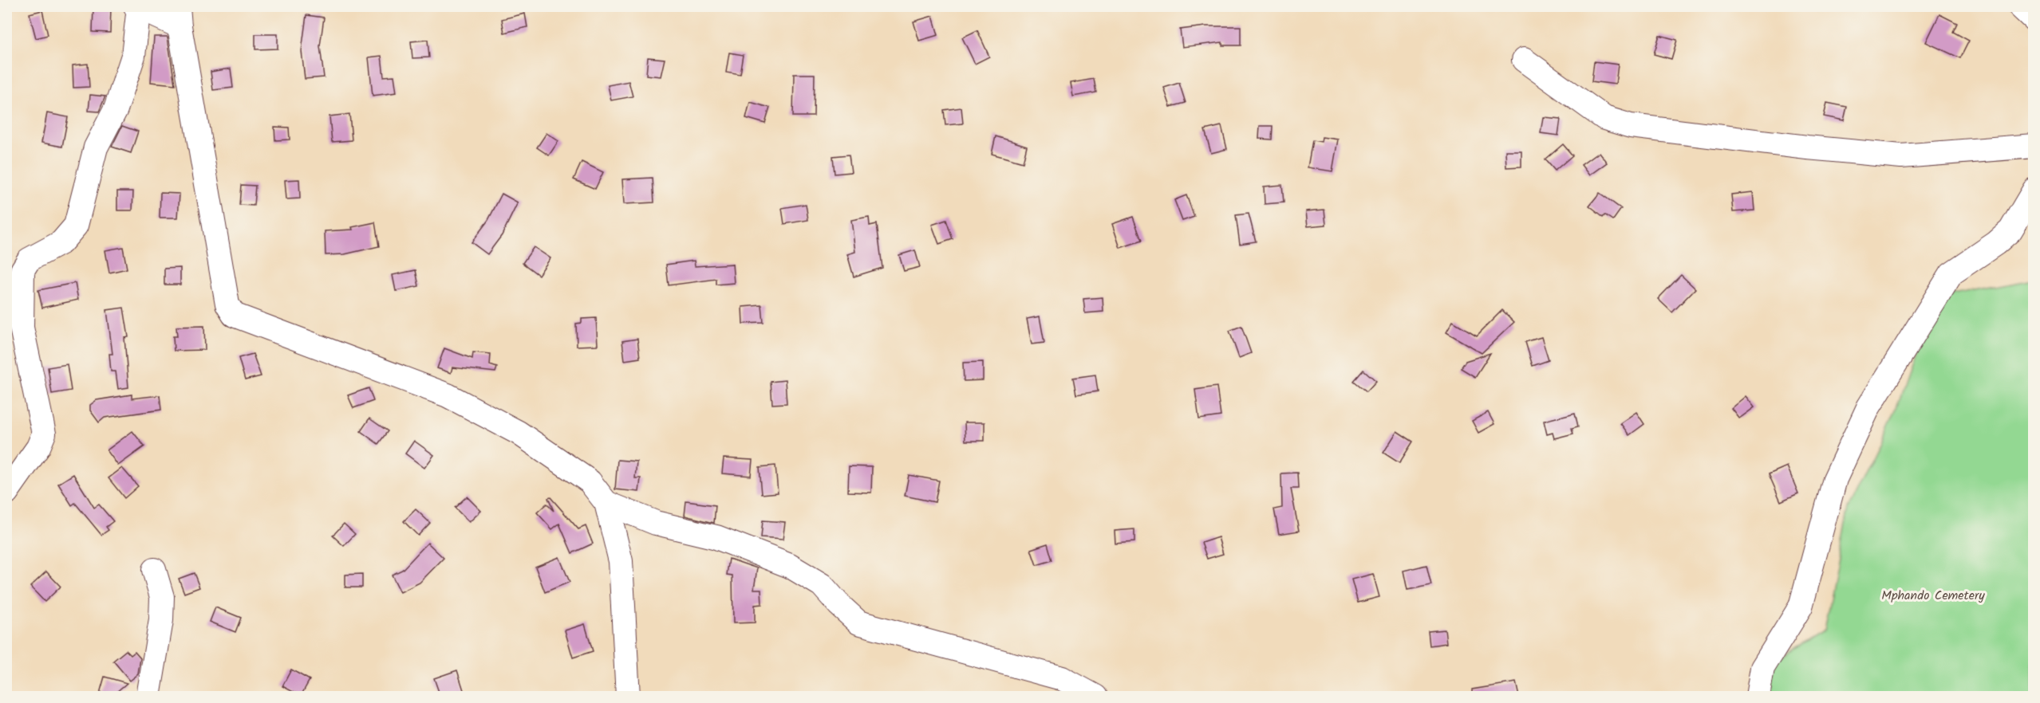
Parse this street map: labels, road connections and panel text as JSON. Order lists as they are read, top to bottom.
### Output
{
  "parks": ["Mphando Cemetery"]
}
